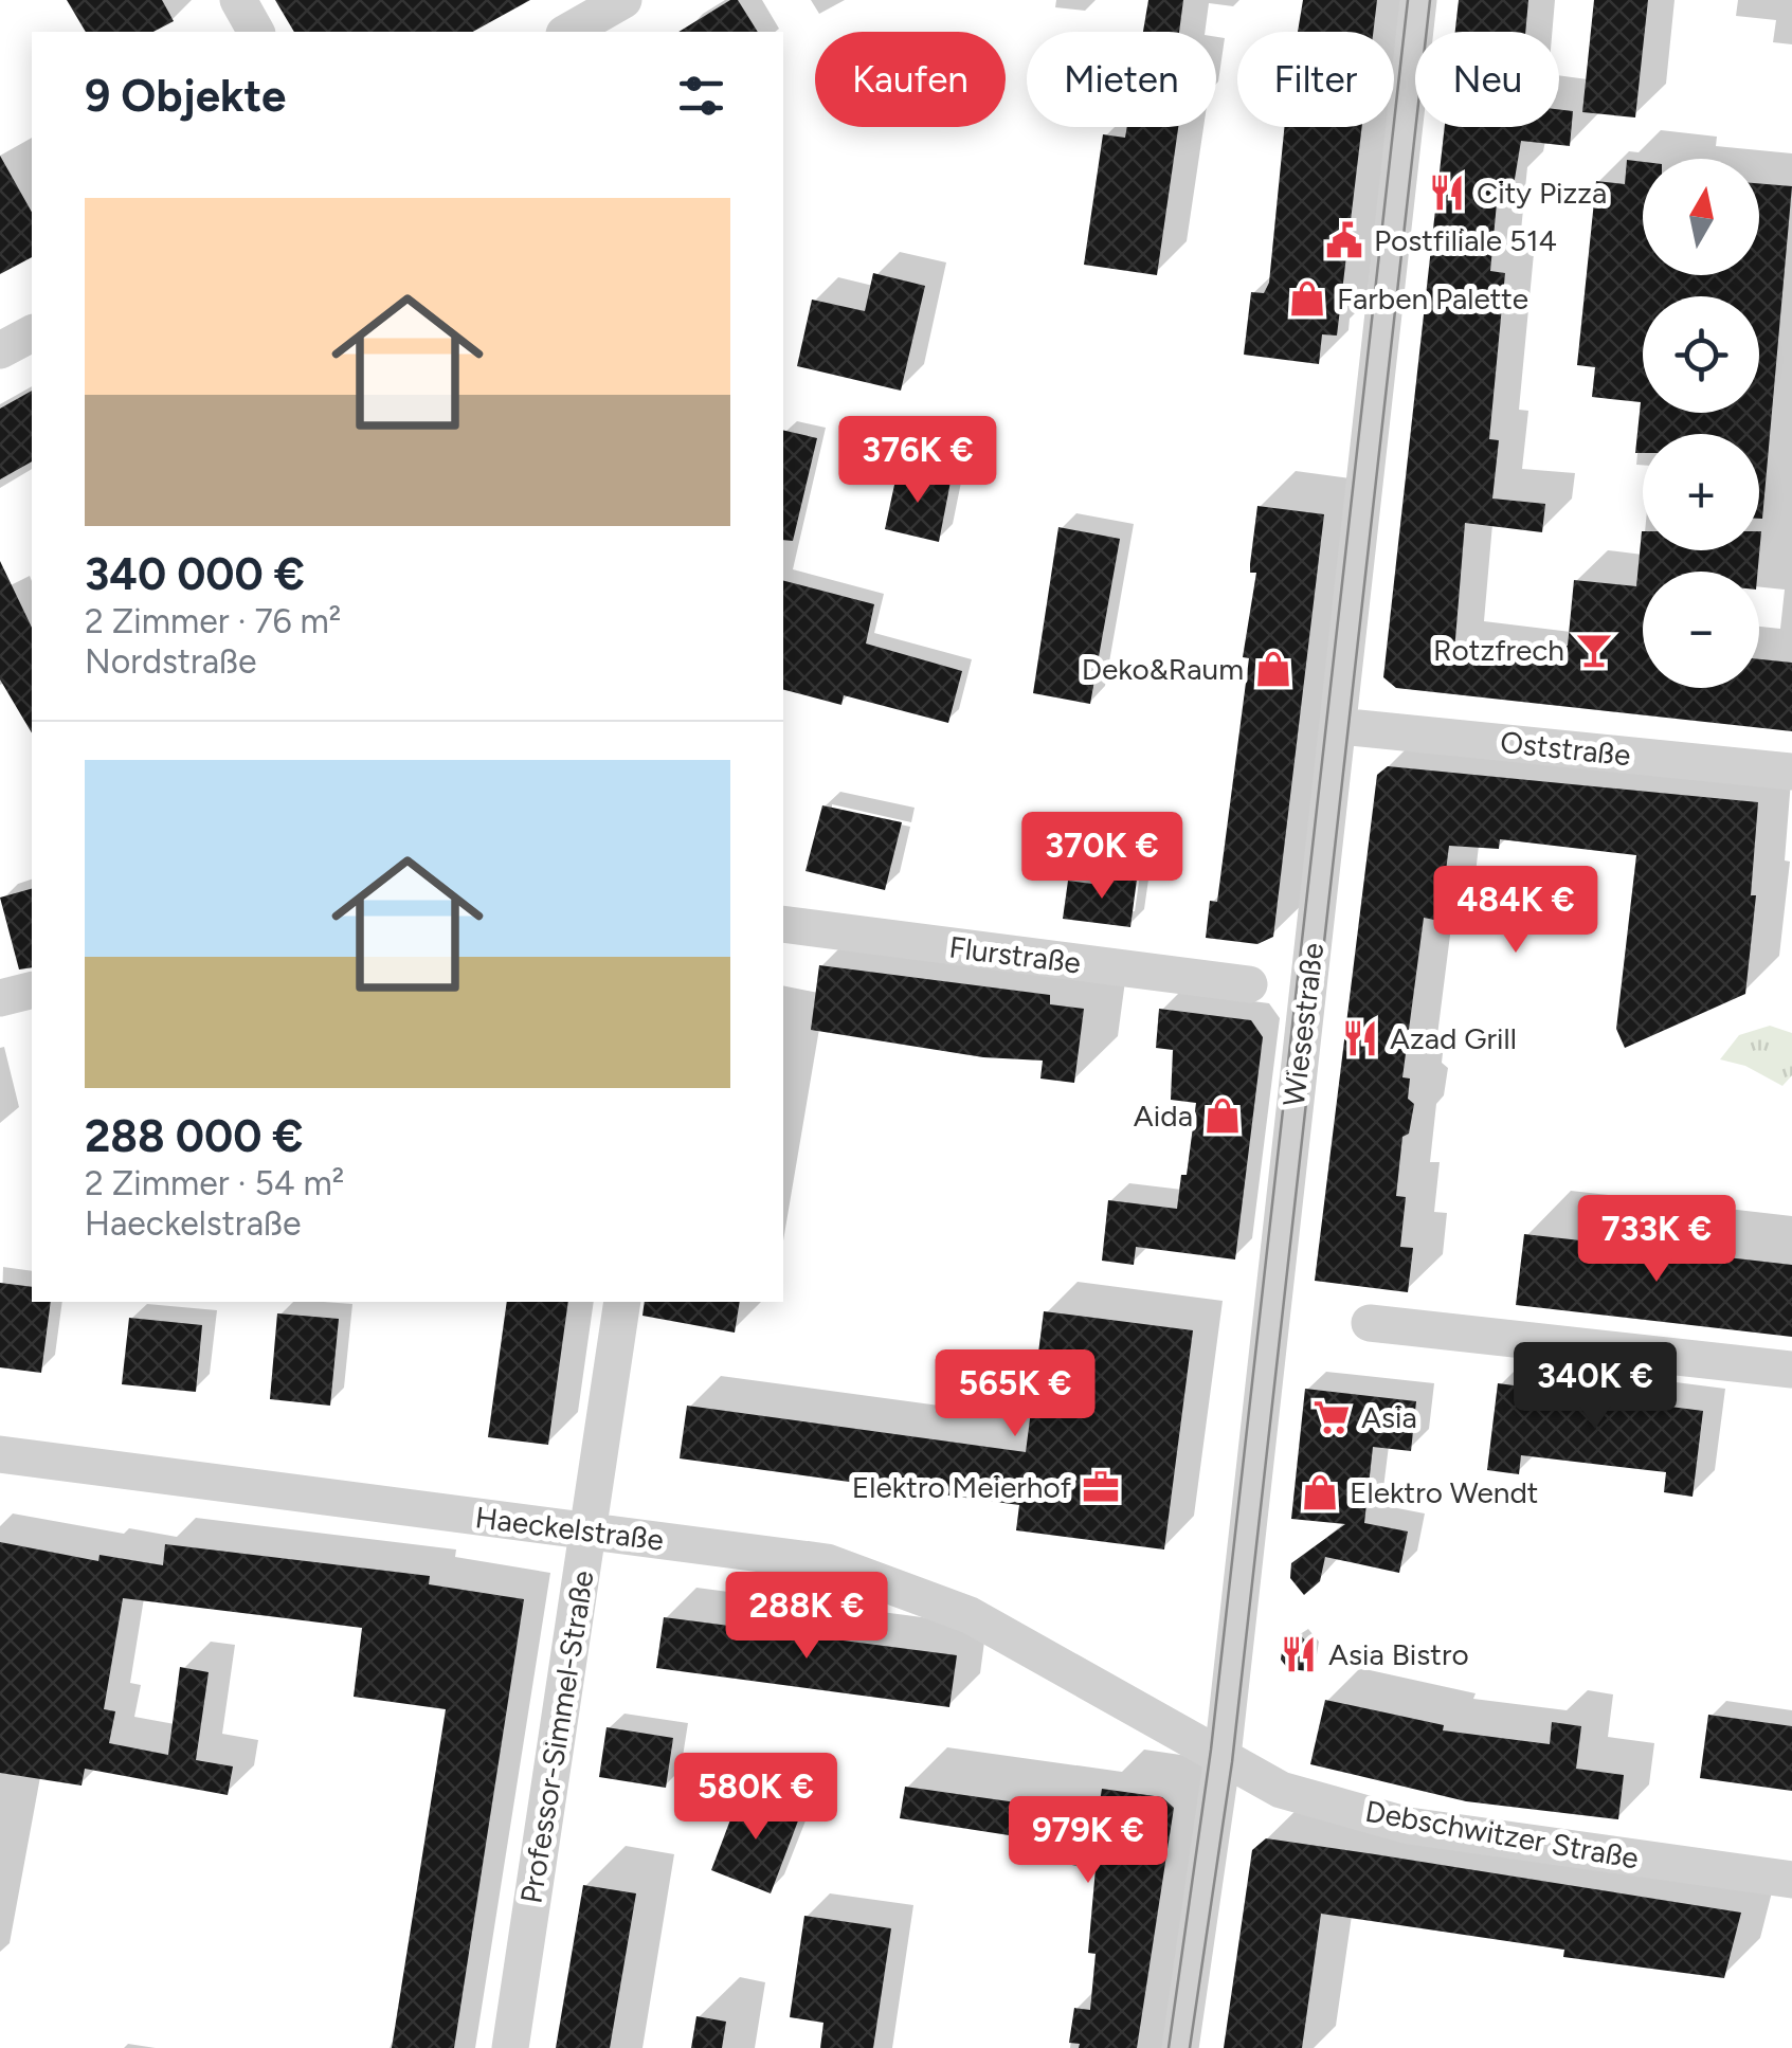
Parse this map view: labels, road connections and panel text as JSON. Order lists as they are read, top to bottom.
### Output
{
  "streets": {
    "street": [
      "Oststraße",
      "Flurstraße",
      "Wiesestraße",
      "Haeckelstraße",
      "Professor-Simmel-Straße",
      "Debschwitzer Straße"
    ]
  },
  "crossings": [
    ["Oststraße", "Wiesestraße"],
    ["Wiesestraße", "Haeckelstraße"],
    ["Wiesestraße", "Debschwitzer Straße"],
    ["Haeckelstraße", "Professor-Simmel-Straße"],
    ["Haeckelstraße", "Debschwitzer Straße"]
  ],
  "places": {
    "restaurant": ["City Pizza", "Azad Grill", "Asia Bistro"],
    "public building": ["Postfiliale 514"],
    "shop": [
      "Farben Palette",
      "Deko&Raum",
      "Aida",
      "Elektro Wendt"
    ],
    "bar": ["Rotzfrech"],
    "supermarket": ["Asia"],
    "office": ["Elektro Meierhof"]
  },
  "north": "top",
  "page": {
    "chip": [
      "Kaufen",
      "Mieten",
      "Filter",
      "Neu"
    ],
    "heading": "9 Objekte",
    "map_buttons": ["+", "−"],
    "list": [
      {
        "name": "340 000 €",
        "note": "2 Zimmer · 76 m² · Nordstraße"
      },
      {
        "name": "288 000 €",
        "note": "2 Zimmer · 54 m² · Haeckelstraße"
      }
    ],
    "price": [
      "376K €",
      "370K €",
      "484K €",
      "733K €",
      "340K €",
      "565K €",
      "288K €",
      "580K €",
      "979K €"
    ]
  }
}
